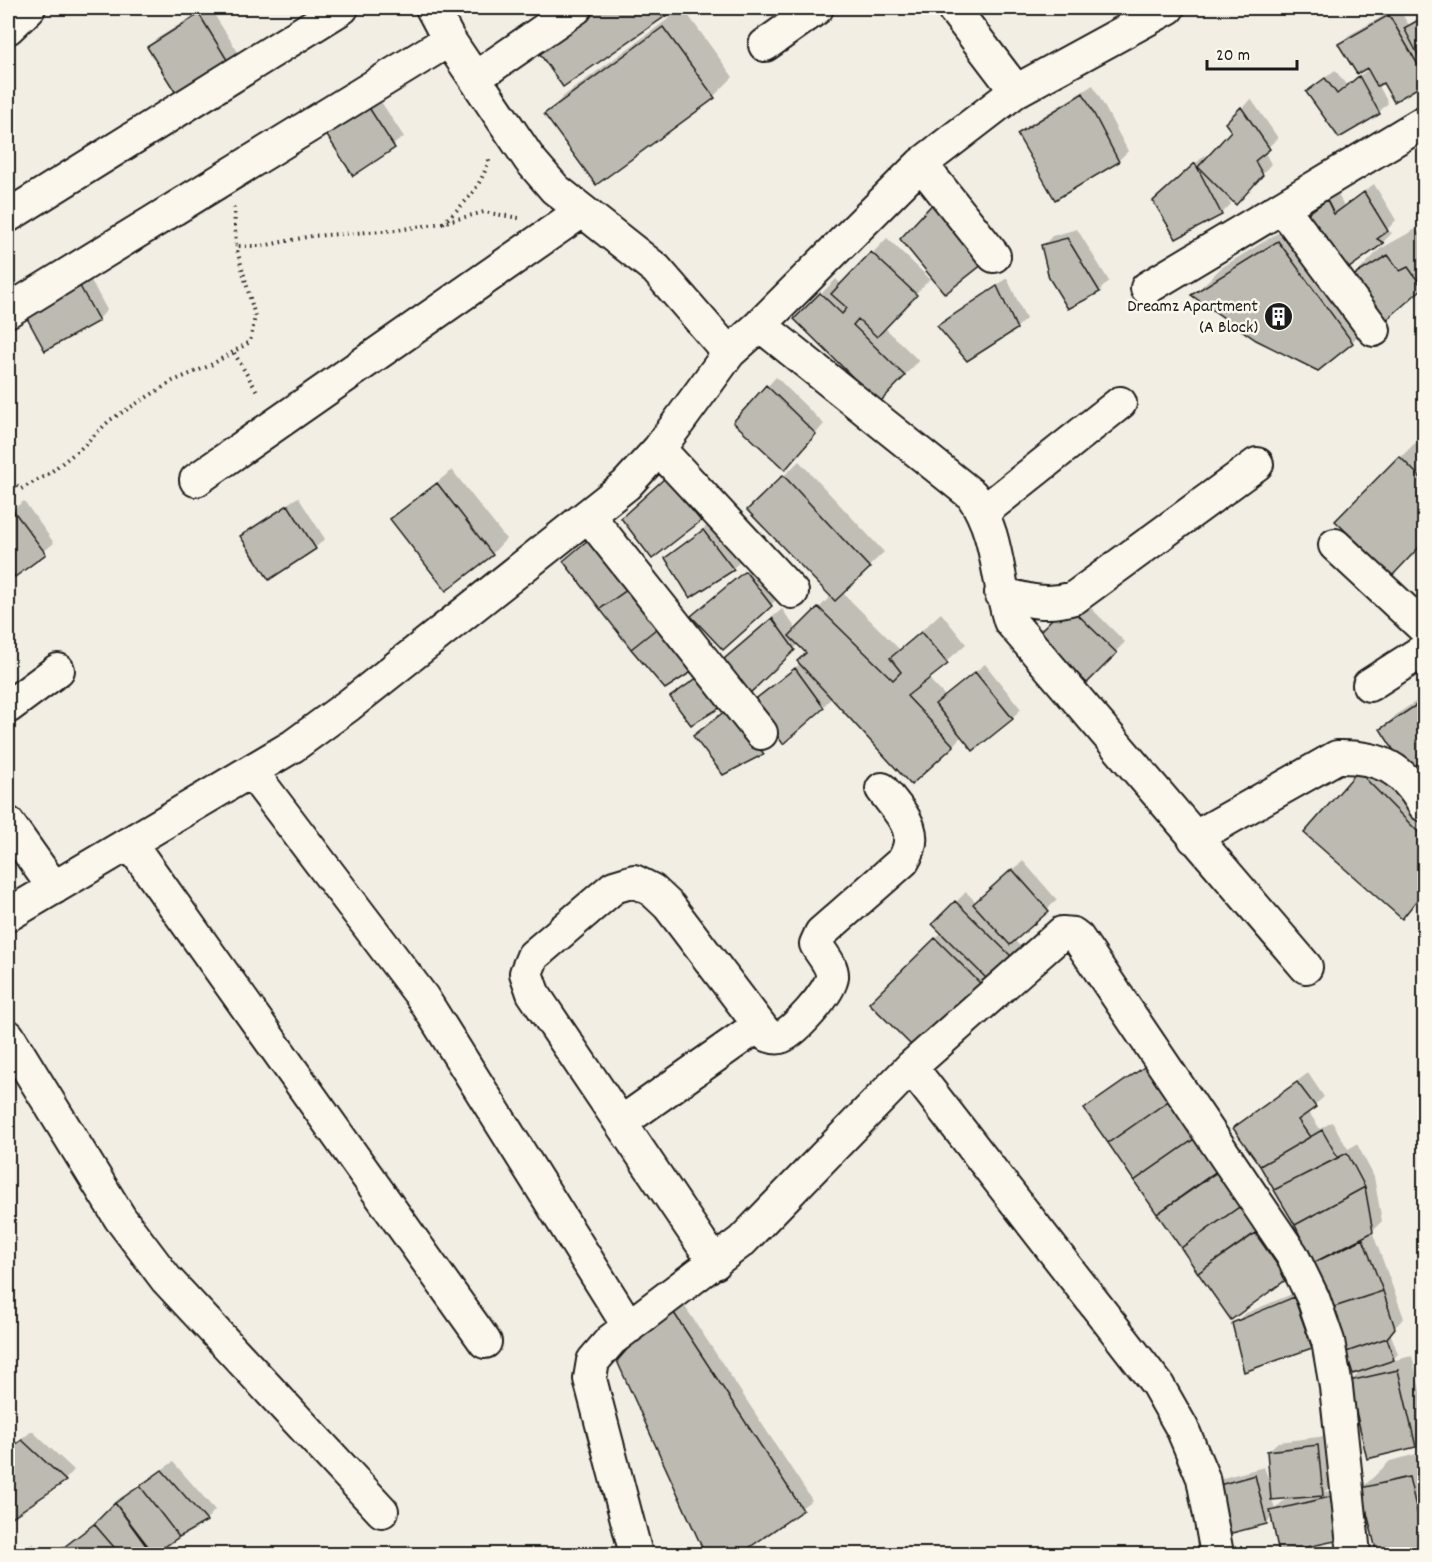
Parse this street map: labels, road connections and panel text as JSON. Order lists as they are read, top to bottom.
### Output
{
  "places": {
    "building": ["Dreamz Apartment (A Block)"]
  },
  "scale_bar": "20 m"
}
